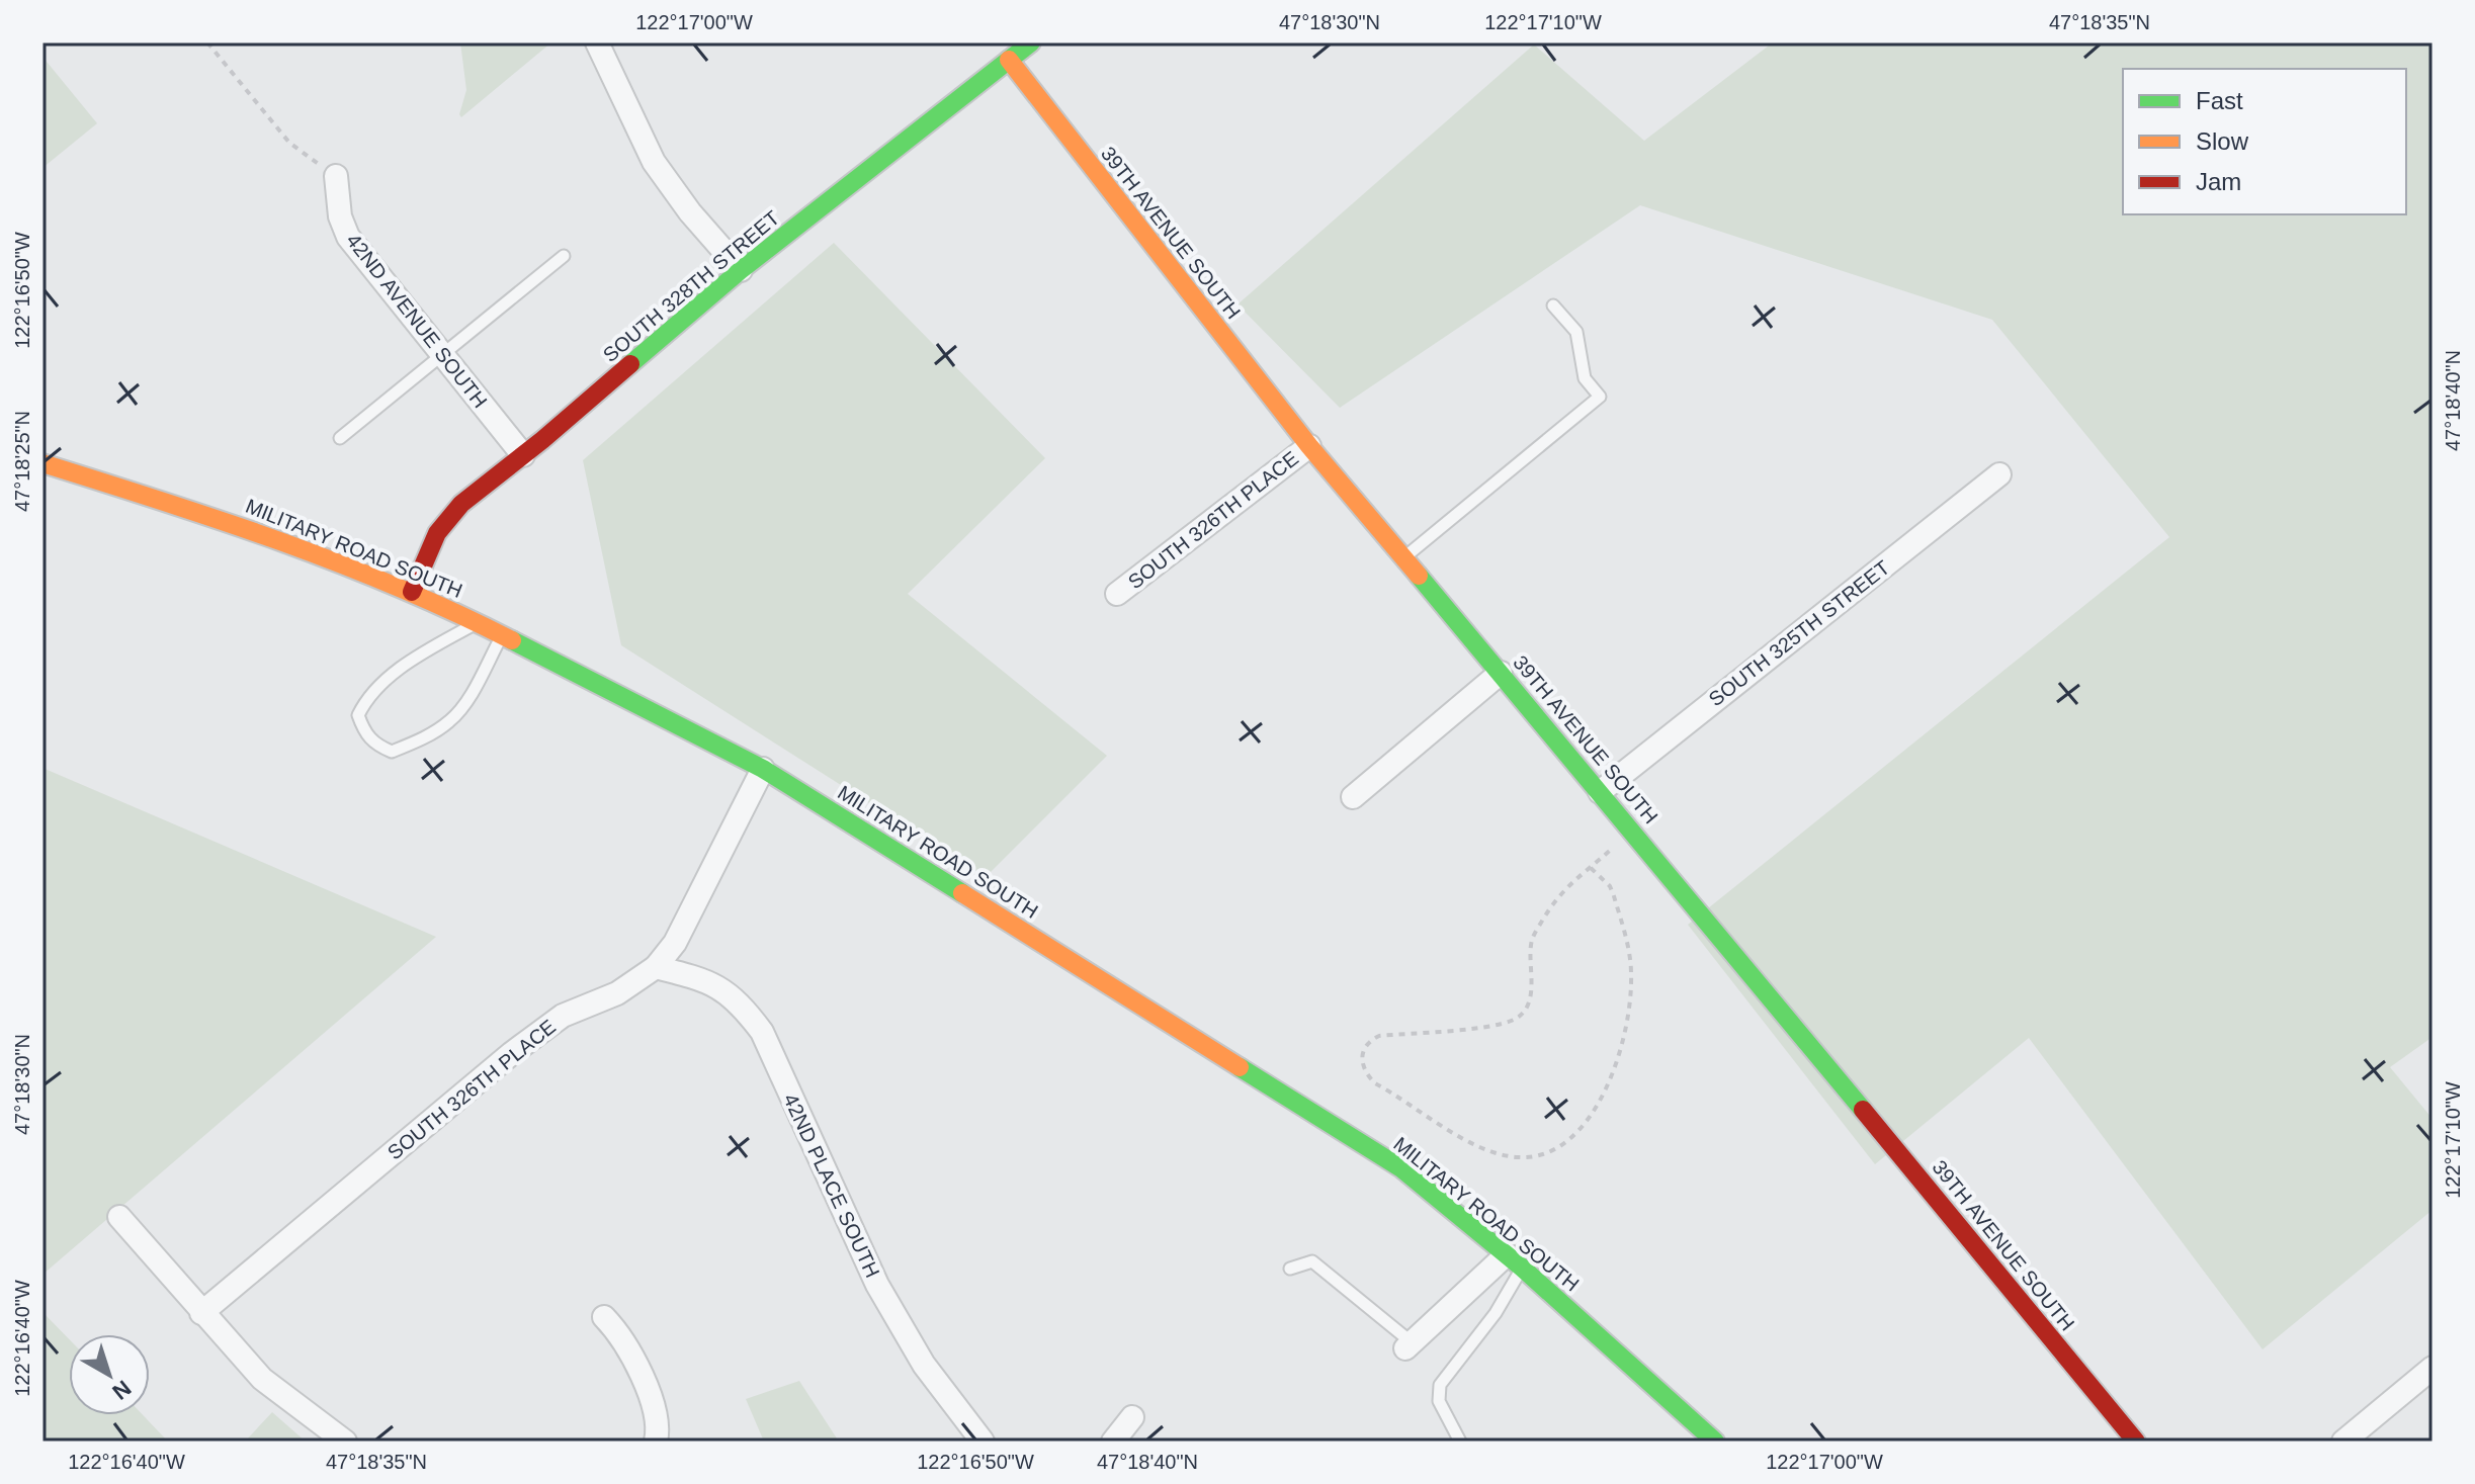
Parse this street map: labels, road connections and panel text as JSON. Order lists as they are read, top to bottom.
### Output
{
  "streets": {
    "street": [
      "39TH AVENUE SOUTH",
      "SOUTH 328TH STREET",
      "42ND AVENUE SOUTH",
      "SOUTH 326TH PLACE",
      "MILITARY ROAD SOUTH",
      "SOUTH 325TH STREET",
      "42ND PLACE SOUTH"
    ]
  },
  "crossings": [
    ["39TH AVENUE SOUTH", "SOUTH 328TH STREET"],
    ["39TH AVENUE SOUTH", "SOUTH 326TH PLACE"],
    ["39TH AVENUE SOUTH", "SOUTH 325TH STREET"],
    ["SOUTH 328TH STREET", "42ND AVENUE SOUTH"],
    ["SOUTH 328TH STREET", "MILITARY ROAD SOUTH"],
    ["SOUTH 326TH PLACE", "MILITARY ROAD SOUTH"],
    ["SOUTH 326TH PLACE", "42ND PLACE SOUTH"]
  ],
  "legend": ["Fast", "Slow", "Jam"],
  "north": "bottom right",
  "coordinates": [
    "122°17'00\"W",
    "47°18'30\"N",
    "122°17'10\"W",
    "47°18'35\"N",
    "122°16'50\"W",
    "47°18'40\"N",
    "47°18'25\"N",
    "122°16'40\"W"
  ]
}
